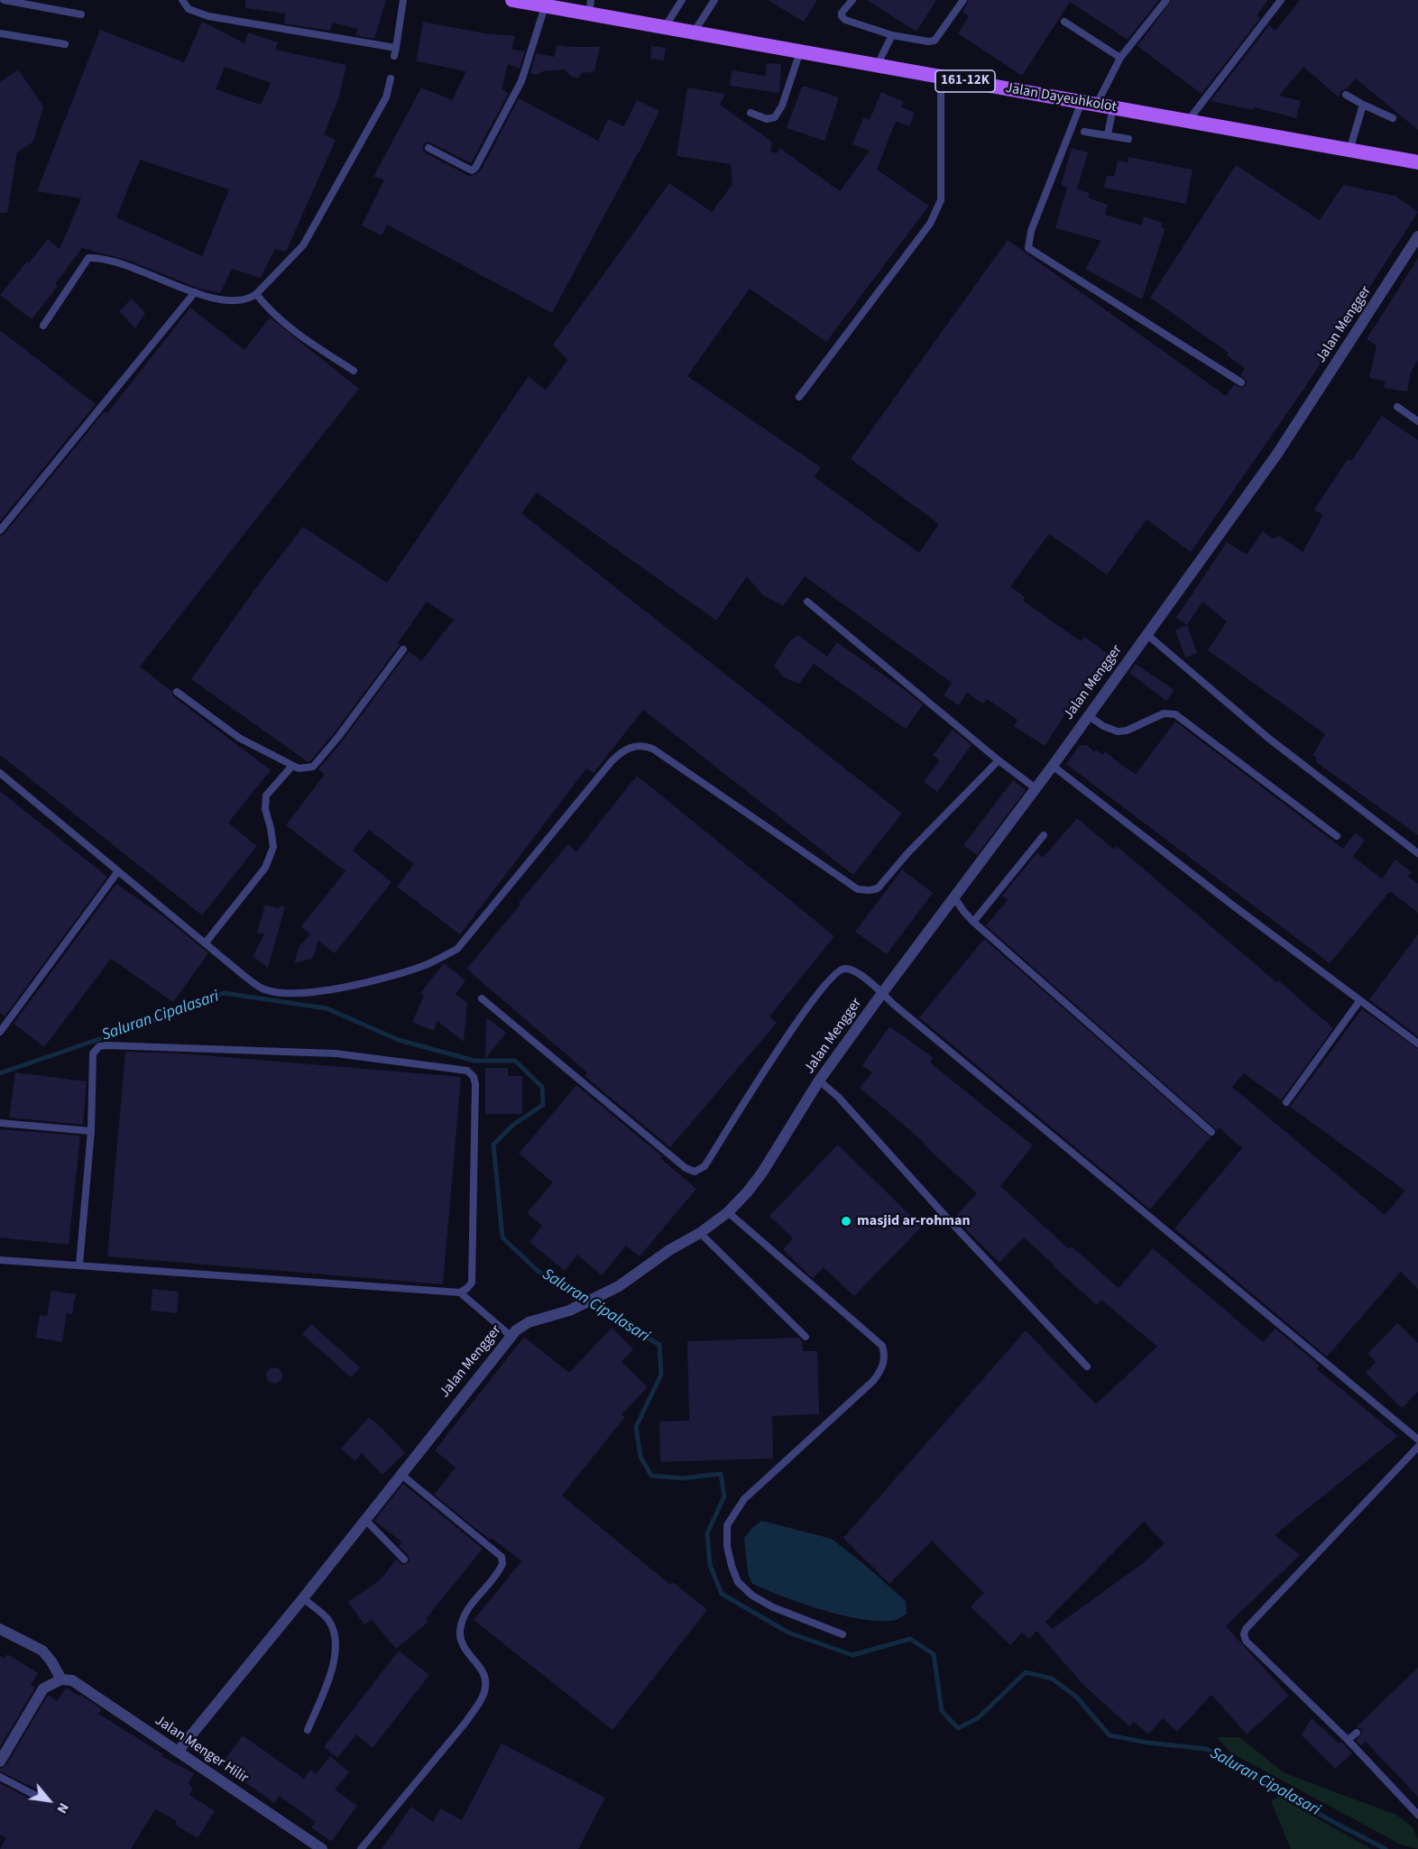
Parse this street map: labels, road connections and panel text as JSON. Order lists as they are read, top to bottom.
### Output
{
  "streets": {
    "main road": ["161-12K", "Jalan Dayeuhkolot"],
    "street": ["Jalan Mengger", "Jalan Menger Hilir"]
  },
  "crossings": [
    ["Jalan Mengger", "Jalan Menger Hilir"]
  ],
  "water": ["Saluran Cipalasari"],
  "places": ["masjid ar-rohman"],
  "north": "bottom right"
}
